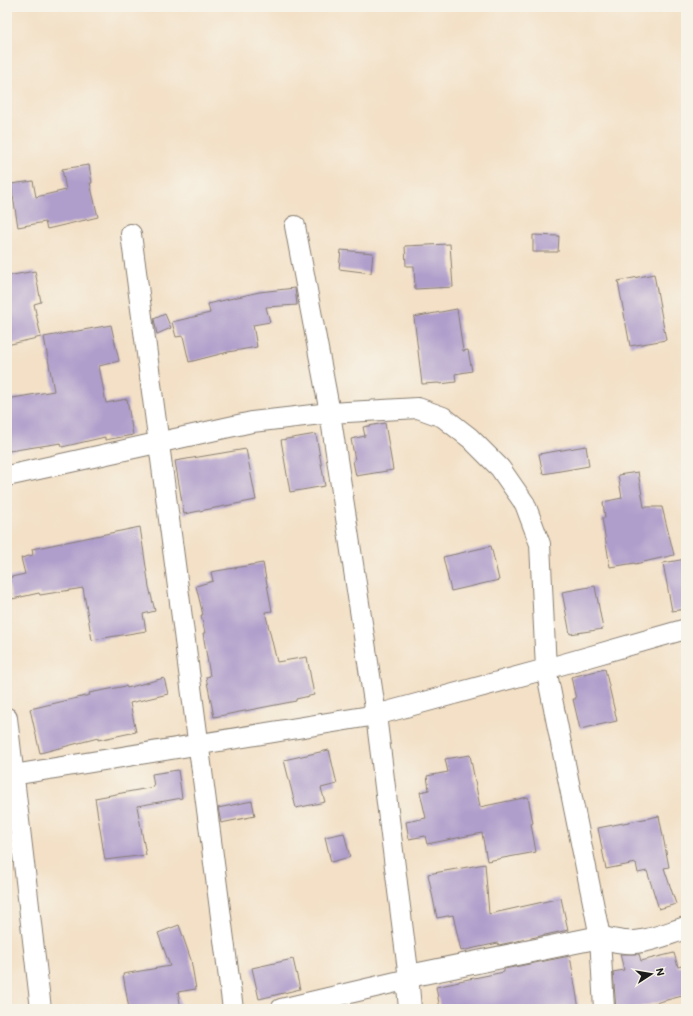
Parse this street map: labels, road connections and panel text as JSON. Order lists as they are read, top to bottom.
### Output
{
  "north": "right"
}
